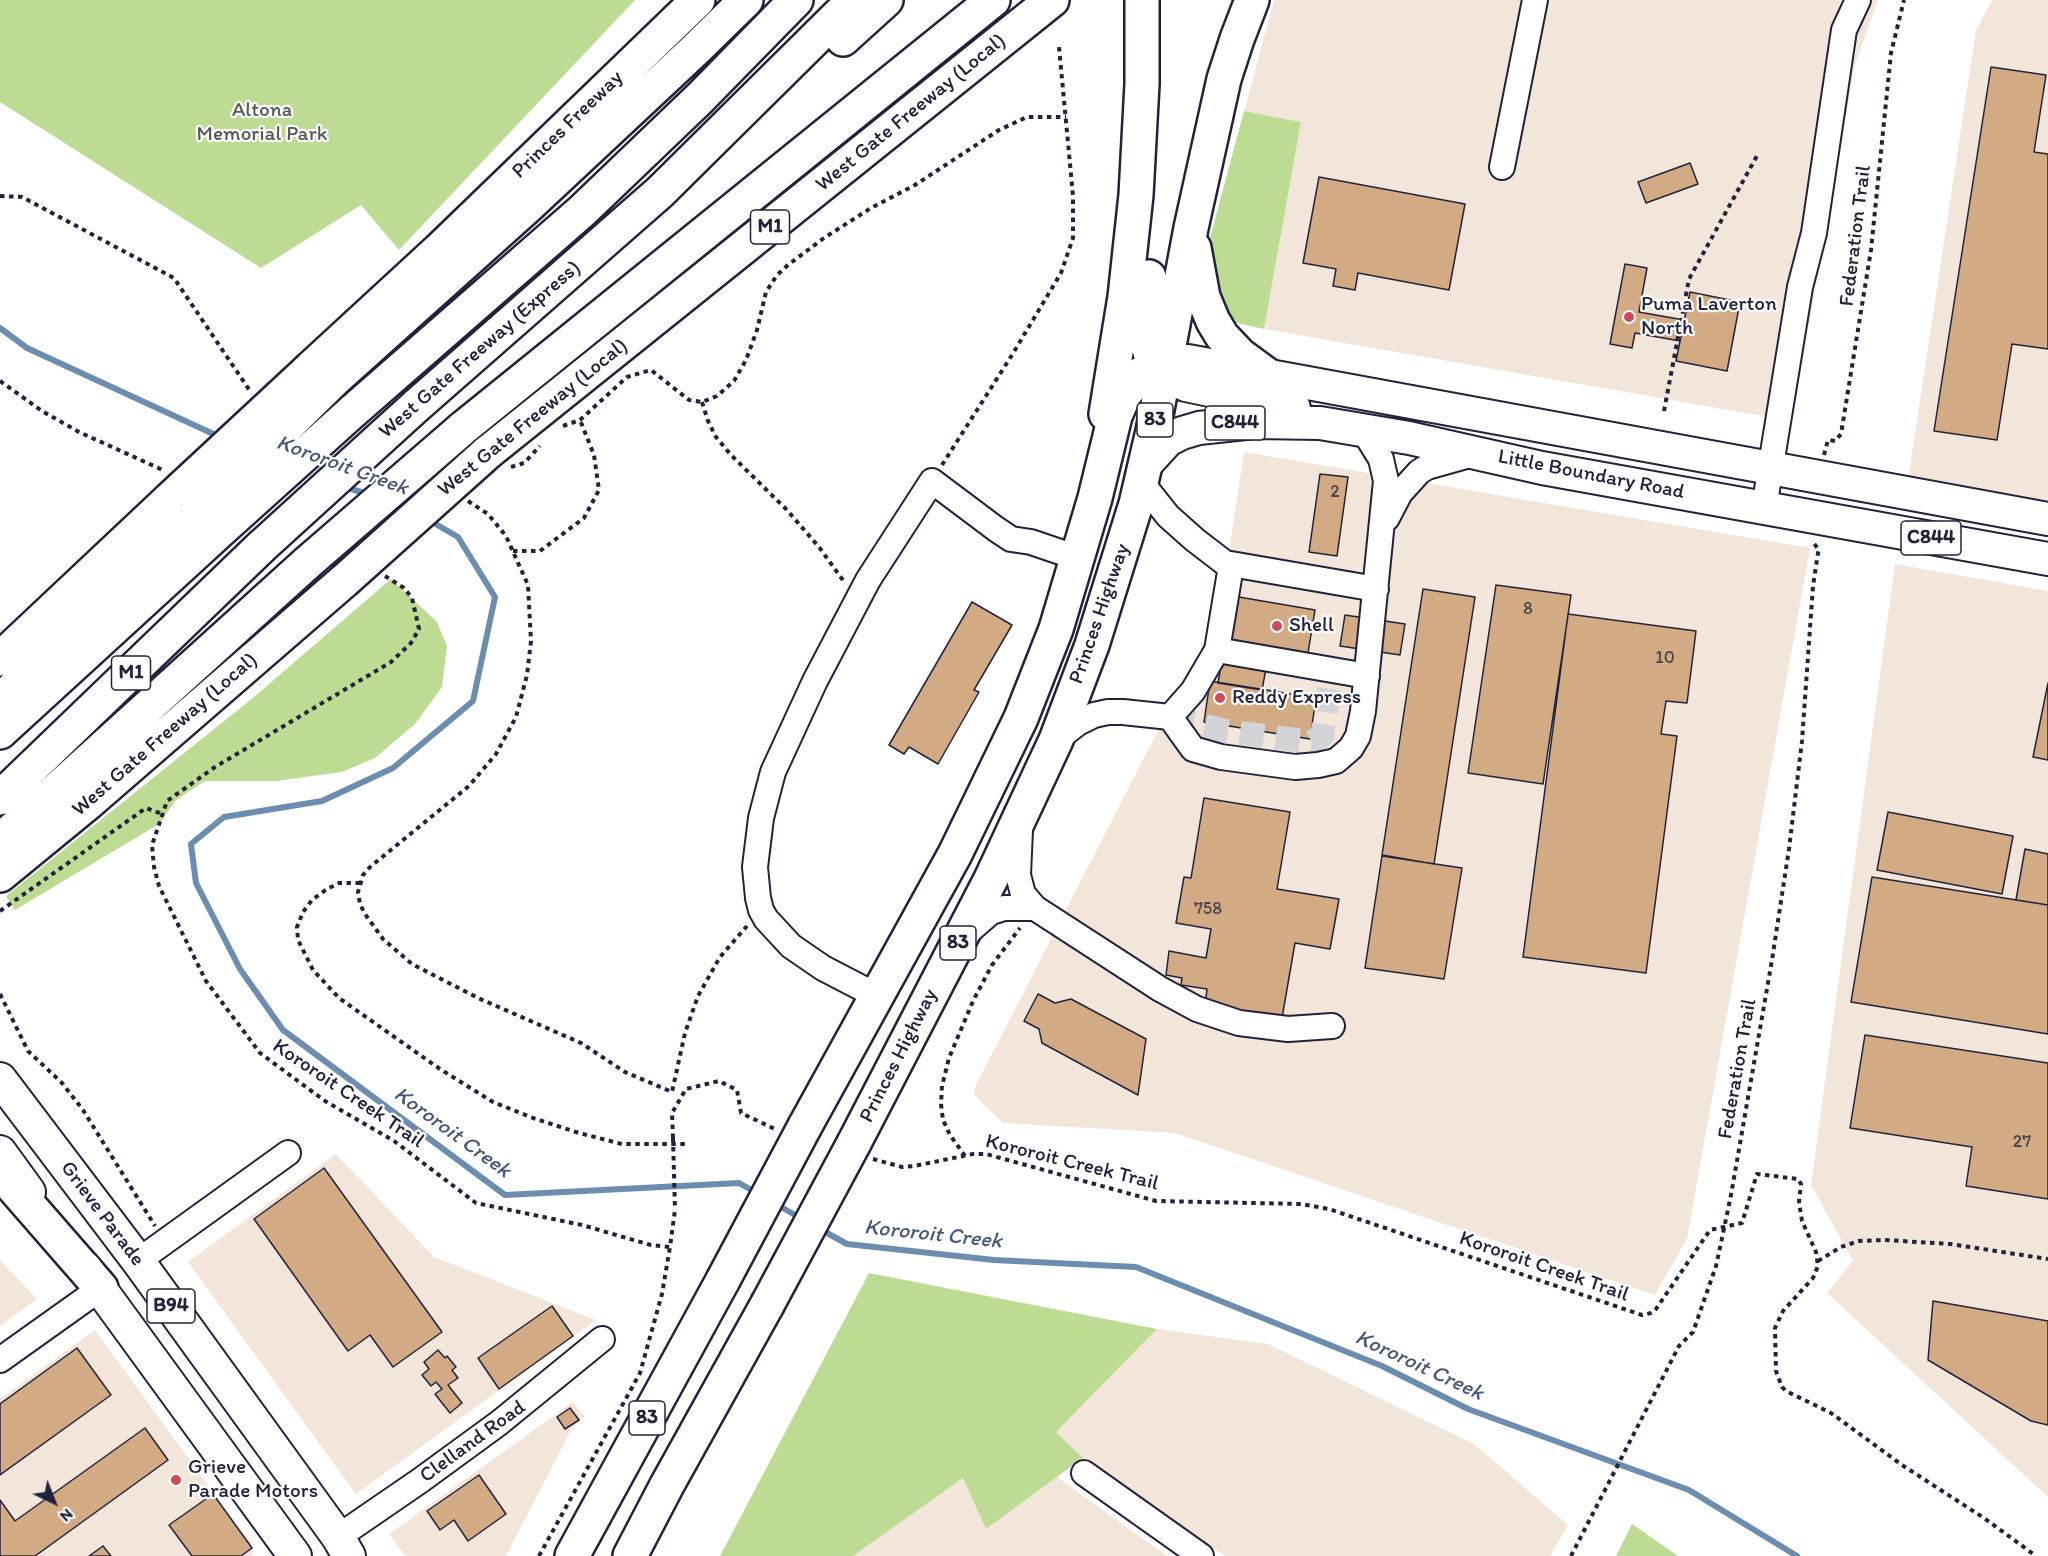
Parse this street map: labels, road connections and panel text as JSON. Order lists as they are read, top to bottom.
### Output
{
  "streets": {
    "highway": [
      "West Gate Freeway (Local)",
      "Princes Freeway",
      "M1",
      "West Gate Freeway (Express)",
      "83",
      "Princes Highway"
    ],
    "main road": [
      "C844",
      "Little Boundary Road",
      "Grieve Parade",
      "B94"
    ],
    "street": ["Clelland Road"],
    "path": ["Federation Trail", "Kororoit Creek Trail"]
  },
  "crossings": [
    ["Princes Freeway", "M1"],
    ["M1", "West Gate Freeway (Express)"],
    ["Federation Trail", "Kororoit Creek Trail"],
    ["C844", "Little Boundary Road"],
    ["C844", "Princes Highway"],
    ["Little Boundary Road", "Princes Highway"],
    ["Grieve Parade", "Clelland Road"]
  ],
  "water": ["Kororoit Creek"],
  "parks": ["Altona Memorial Park"],
  "places": [
    "Puma Laverton North",
    "Shell",
    "Reddy Express",
    "Grieve Parade Motors"
  ],
  "house_numbers": [
    "2",
    "8",
    "10",
    "758",
    "27"
  ],
  "north": "bottom right"
}
